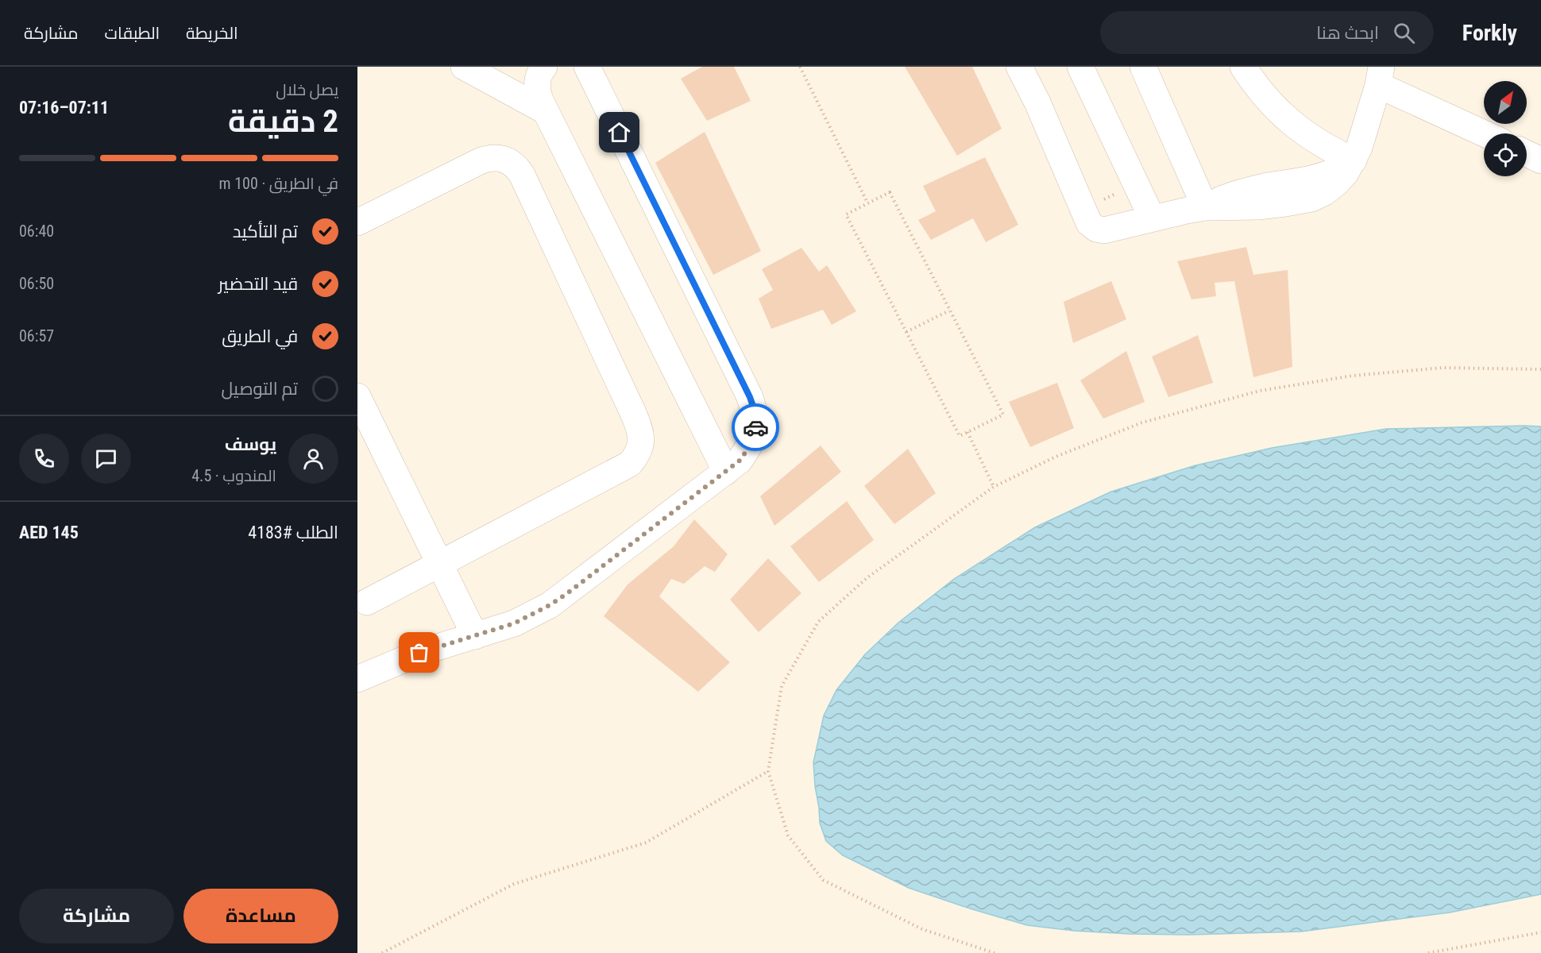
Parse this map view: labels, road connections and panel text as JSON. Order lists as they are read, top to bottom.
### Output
{
  "north": "top right",
  "page": {
    "header": "Forkly",
    "search": "ابحث هنا",
    "nav": ["الخريطة", "الطبقات", "مشاركة"],
    "heading": ["2 دقيقة", "يصل خلال", "07:11–07:16"],
    "panel": [
      "يوسف",
      "المندوب · 4.5",
      "الطلب #4183",
      "AED 145"
    ],
    "bar": "في الطريق · 100 m",
    "list": [
      ["تم التأكيد", "06:40"],
      ["قيد التحضير", "06:50"],
      ["في الطريق", "06:57"],
      "تم التوصيل"
    ],
    "buttons": ["مساعدة", "مشاركة"]
  }
}
